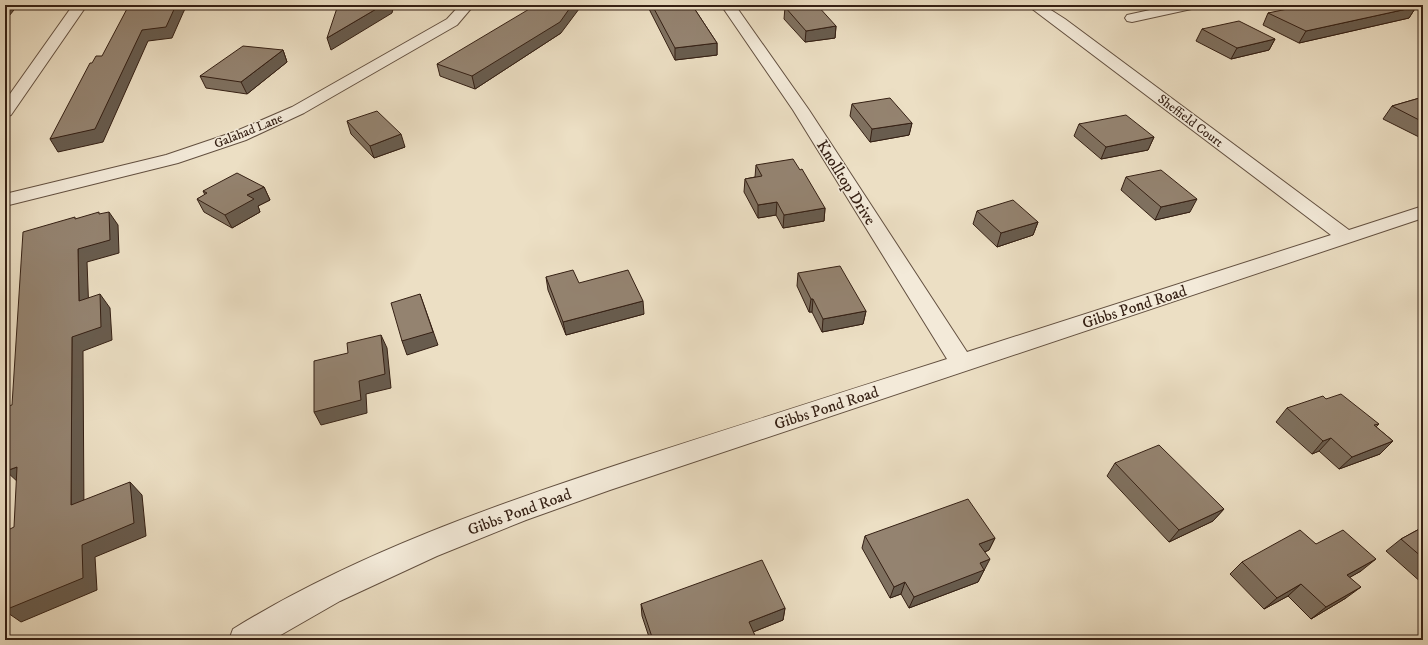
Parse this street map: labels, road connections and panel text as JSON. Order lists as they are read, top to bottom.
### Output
{
  "streets": {
    "street": [
      "Sheffield Court",
      "Galahad Lane",
      "Knolltop Drive",
      "Gibbs Pond Road"
    ]
  },
  "crossings": [
    ["Sheffield Court", "Gibbs Pond Road"],
    ["Knolltop Drive", "Gibbs Pond Road"]
  ]
}
